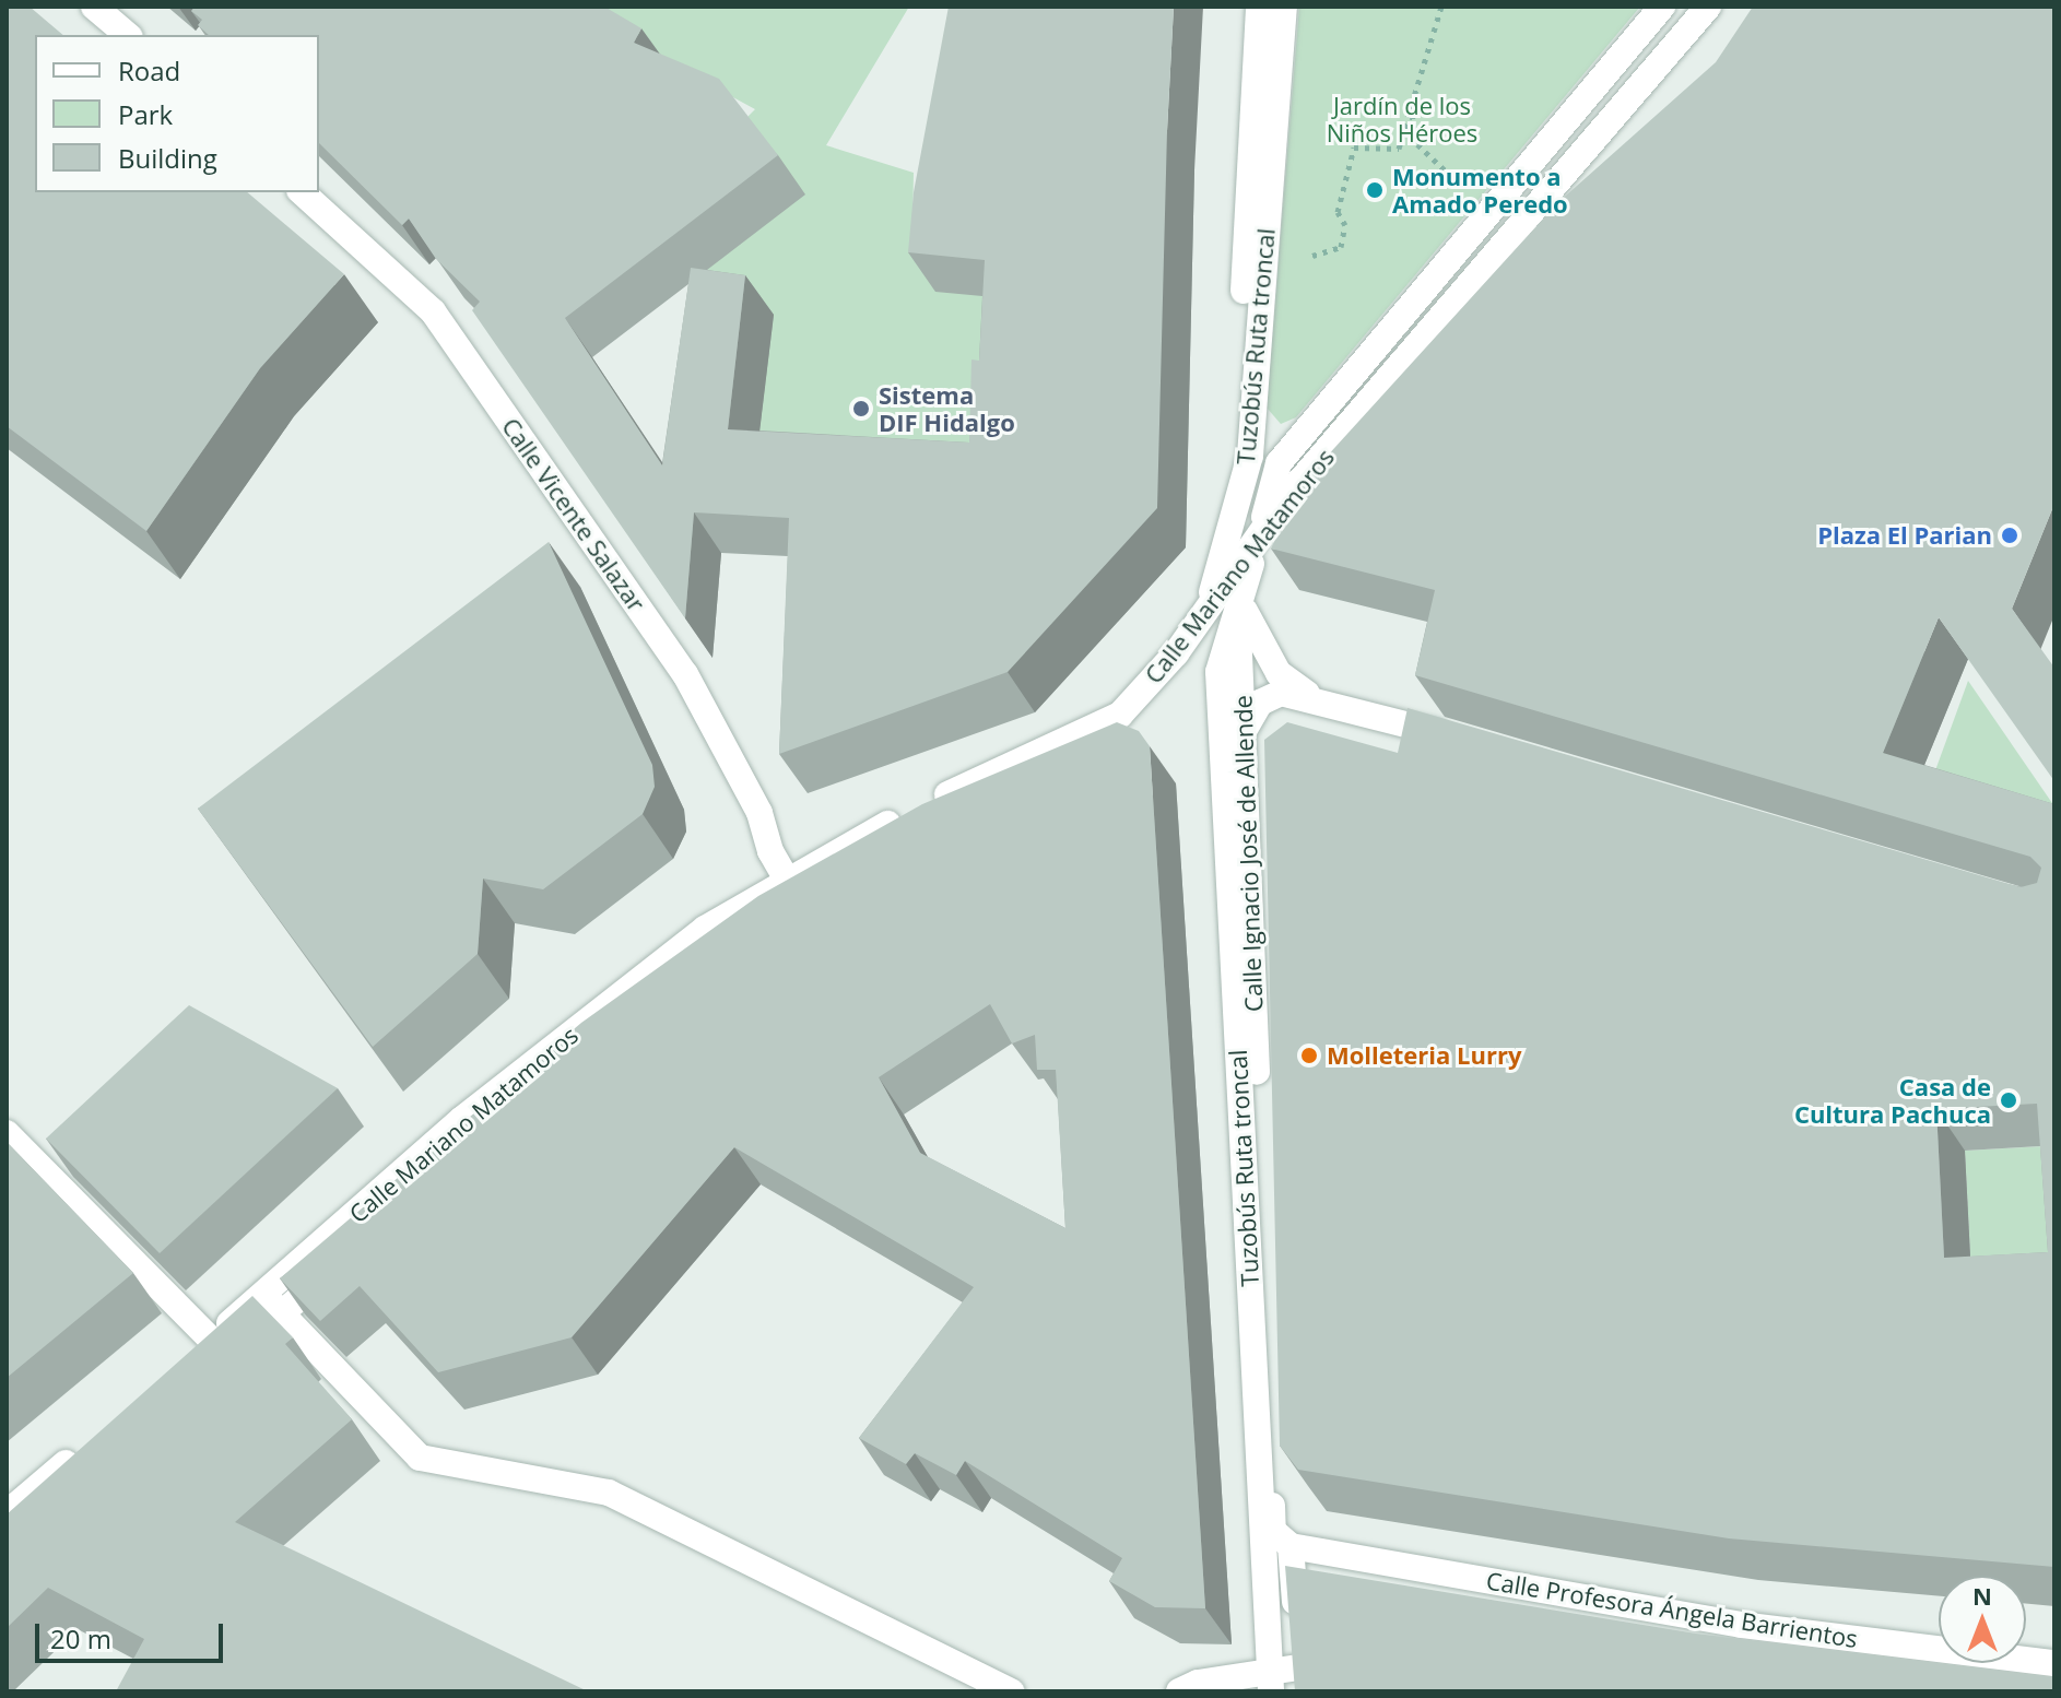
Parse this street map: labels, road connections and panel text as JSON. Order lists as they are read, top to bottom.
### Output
{
  "streets": {
    "street": [
      "Tuzobús Ruta troncal",
      "Calle Vicente Salazar",
      "Calle Mariano Matamoros",
      "Calle Ignacio José de Allende",
      "Calle Profesora Ángela Barrientos"
    ]
  },
  "crossings": [
    ["Tuzobús Ruta troncal", "Calle Mariano Matamoros"],
    ["Tuzobús Ruta troncal", "Calle Ignacio José de Allende"],
    ["Calle Vicente Salazar", "Calle Mariano Matamoros"],
    ["Calle Mariano Matamoros", "Calle Ignacio José de Allende"],
    ["Calle Ignacio José de Allende", "Calle Profesora Ángela Barrientos"]
  ],
  "parks": ["Jardín de los Niños Héroes"],
  "places": [
    "Monumento a Amado Peredo",
    "Sistema DIF Hidalgo",
    "Plaza El Parian",
    "Molleteria Lurry",
    "Casa de Cultura Pachuca"
  ],
  "legend": ["Road", "Park", "Building"],
  "scale_bar": "20 m",
  "north": "top"
}
